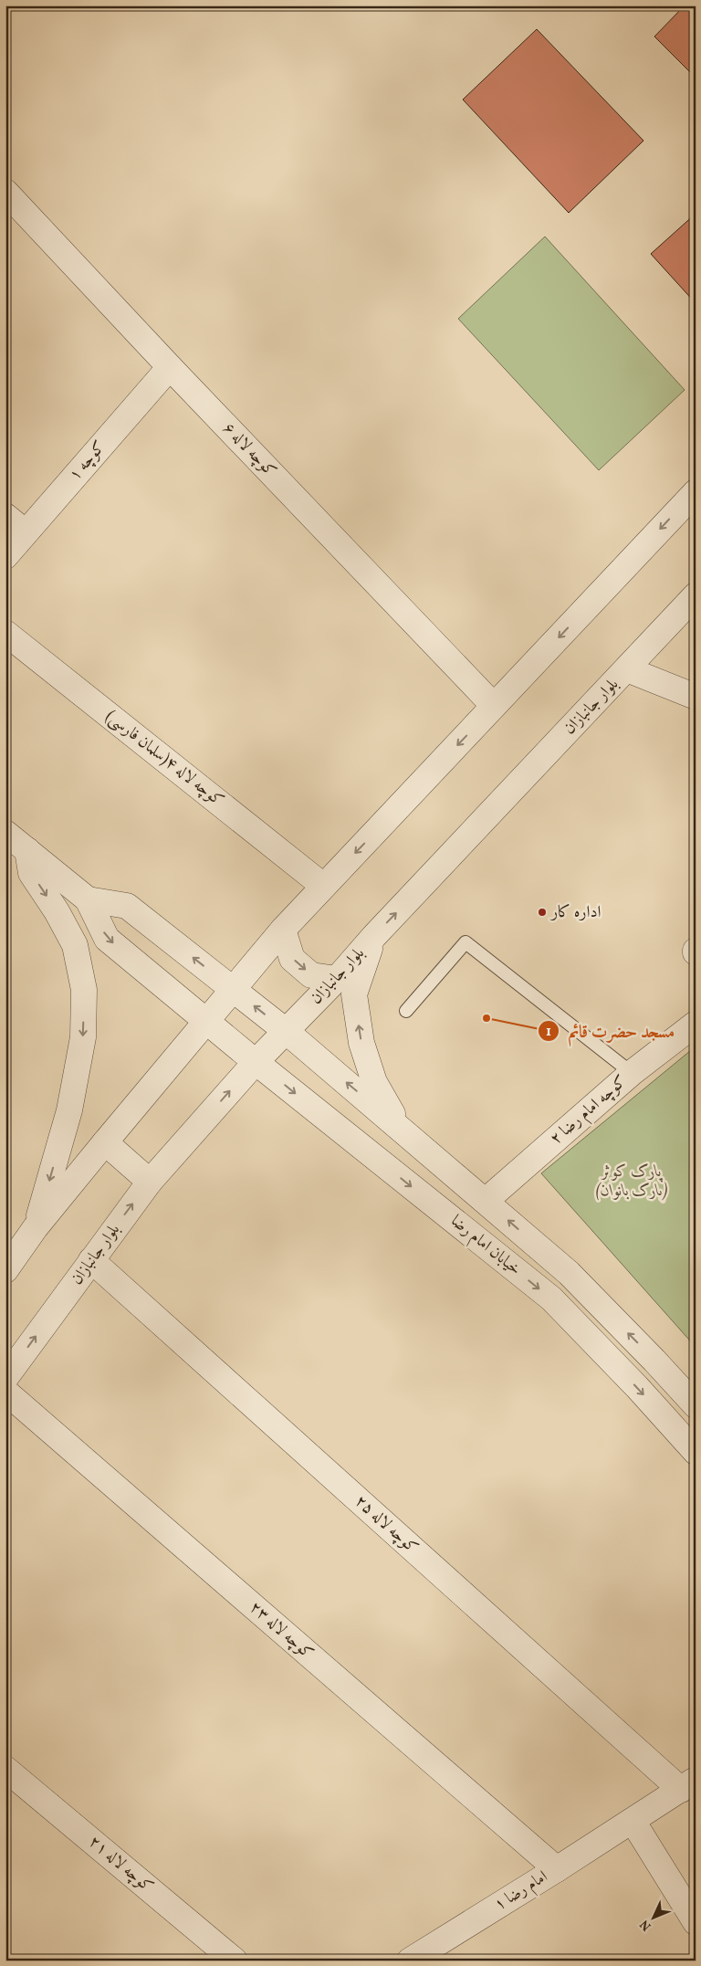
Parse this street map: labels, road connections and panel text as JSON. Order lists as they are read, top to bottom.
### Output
{
  "streets": {
    "street": [
      "کوچه لاله ۶",
      "کوچه ۱",
      "بلوار جانبازان",
      "کوچه لاله ۴(سلمان فارسی)",
      "کوچه امام رضا ۲",
      "خیابان امام رضا",
      "کوچه لاله ۲۵",
      "کوچه لاله ۲۳",
      "کوچه لاله ۲۱",
      "امام رضا ۱"
    ]
  },
  "crossings": [
    ["کوچه لاله ۶", "کوچه ۱"],
    ["بلوار جانبازان", "خیابان امام رضا"],
    ["بلوار جانبازان", "کوچه لاله ۲۵"],
    ["کوچه امام رضا ۲", "خیابان امام رضا"],
    ["کوچه لاله ۲۵", "امام رضا ۱"],
    ["کوچه لاله ۲۳", "امام رضا ۱"]
  ],
  "parks": ["پارک کوثر (پارک بانوان)"],
  "places": ["اداره کار", "مسجد حضرت قائم"],
  "north": "bottom left"
}
